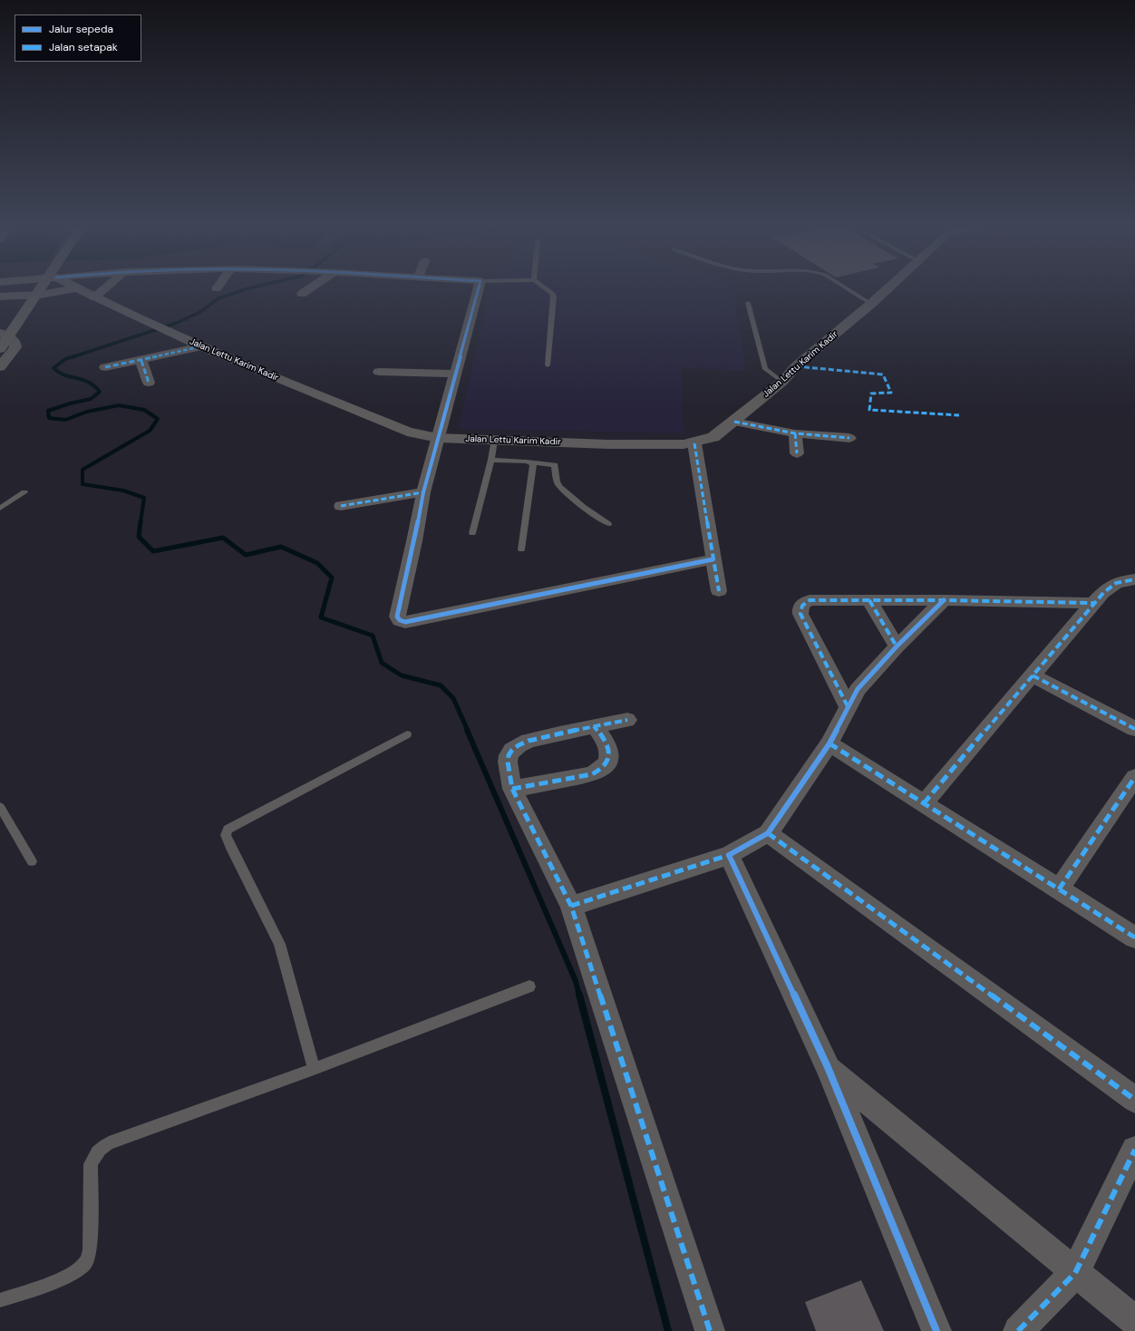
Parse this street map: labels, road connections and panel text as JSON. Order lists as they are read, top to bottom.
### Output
{
  "streets": {
    "street": ["Jalan Lettu Karim Kadir"]
  },
  "legend": ["Jalur sepeda", "Jalan setapak"]
}
